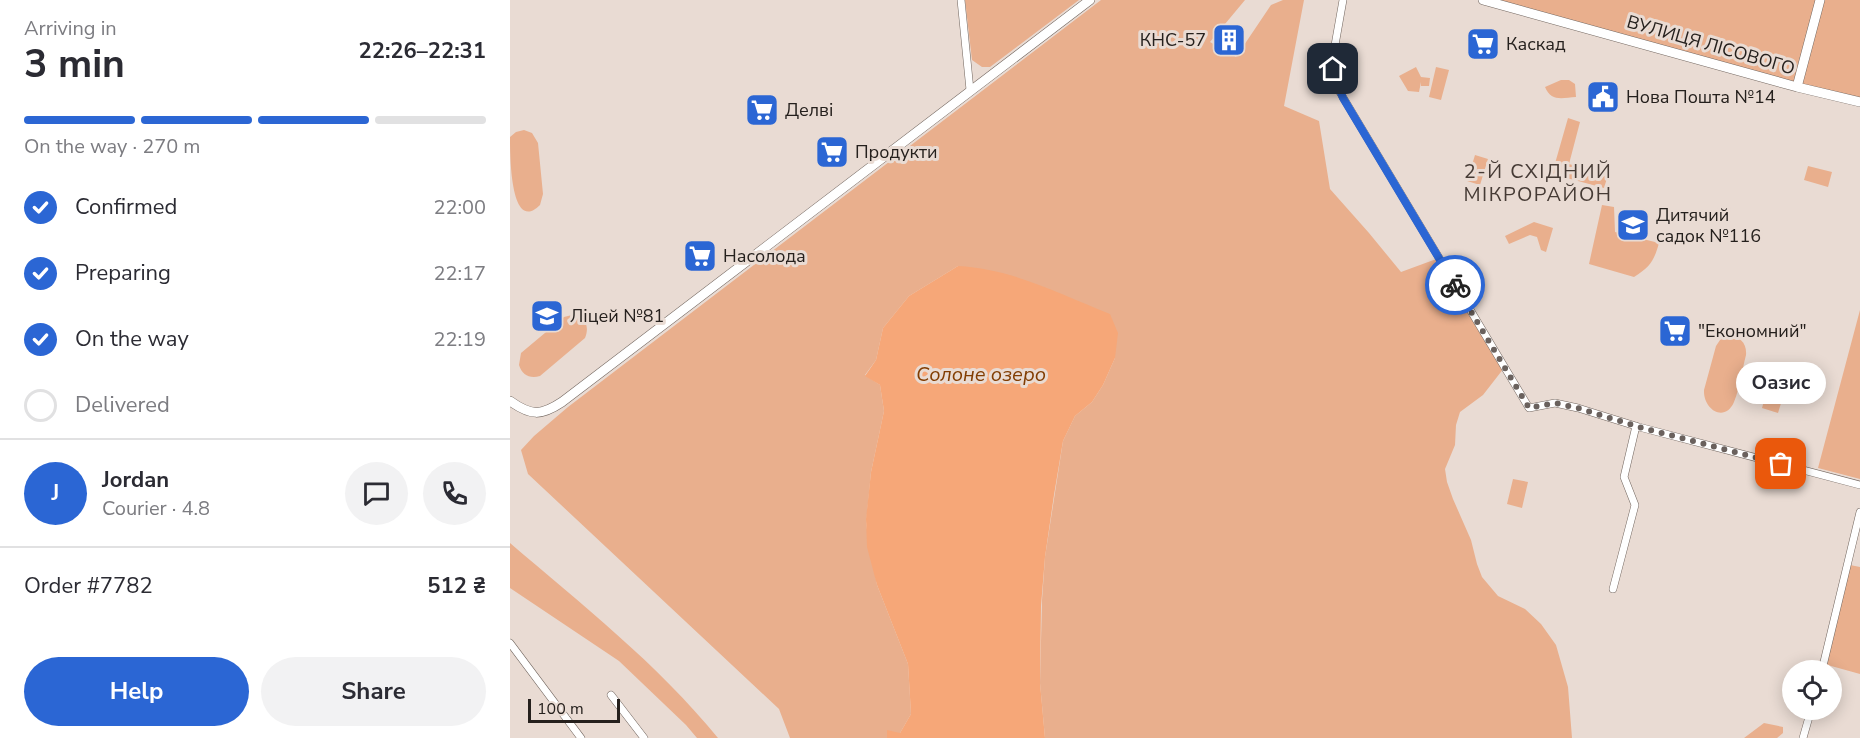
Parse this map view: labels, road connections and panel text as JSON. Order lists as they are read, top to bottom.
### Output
{
  "streets": {
    "street": ["ВУЛИЦЯ ЛІСОВОГО"]
  },
  "districts": ["2-Й СХІДНИЙ МІКРОРАЙОН"],
  "water": ["Солоне озеро"],
  "places": {
    "building": ["КНС-57"],
    "supermarket": [
      "Каскад",
      "Делві",
      "Продукти",
      "Насолода",
      "\"Економний\""
    ],
    "public building": ["Нова Пошта №14"],
    "school or university": ["Дитячий садок №116", "Ліцей №81"],
    "other": ["Оазис"]
  },
  "scale_bar": "100 m",
  "page": {
    "heading": ["3 min", "Arriving in", "22:26–22:31"],
    "panel": [
      "Jordan",
      "Courier · 4.8",
      "Order #7782",
      "512 ₴"
    ],
    "bar": "On the way · 270 m",
    "list": [
      ["Confirmed", "22:00"],
      ["Preparing", "22:17"],
      ["On the way", "22:19"],
      "Delivered"
    ],
    "bubble": "Оазис",
    "round": "J",
    "buttons": ["Help", "Share"],
    "scale": "100 m"
  }
}
